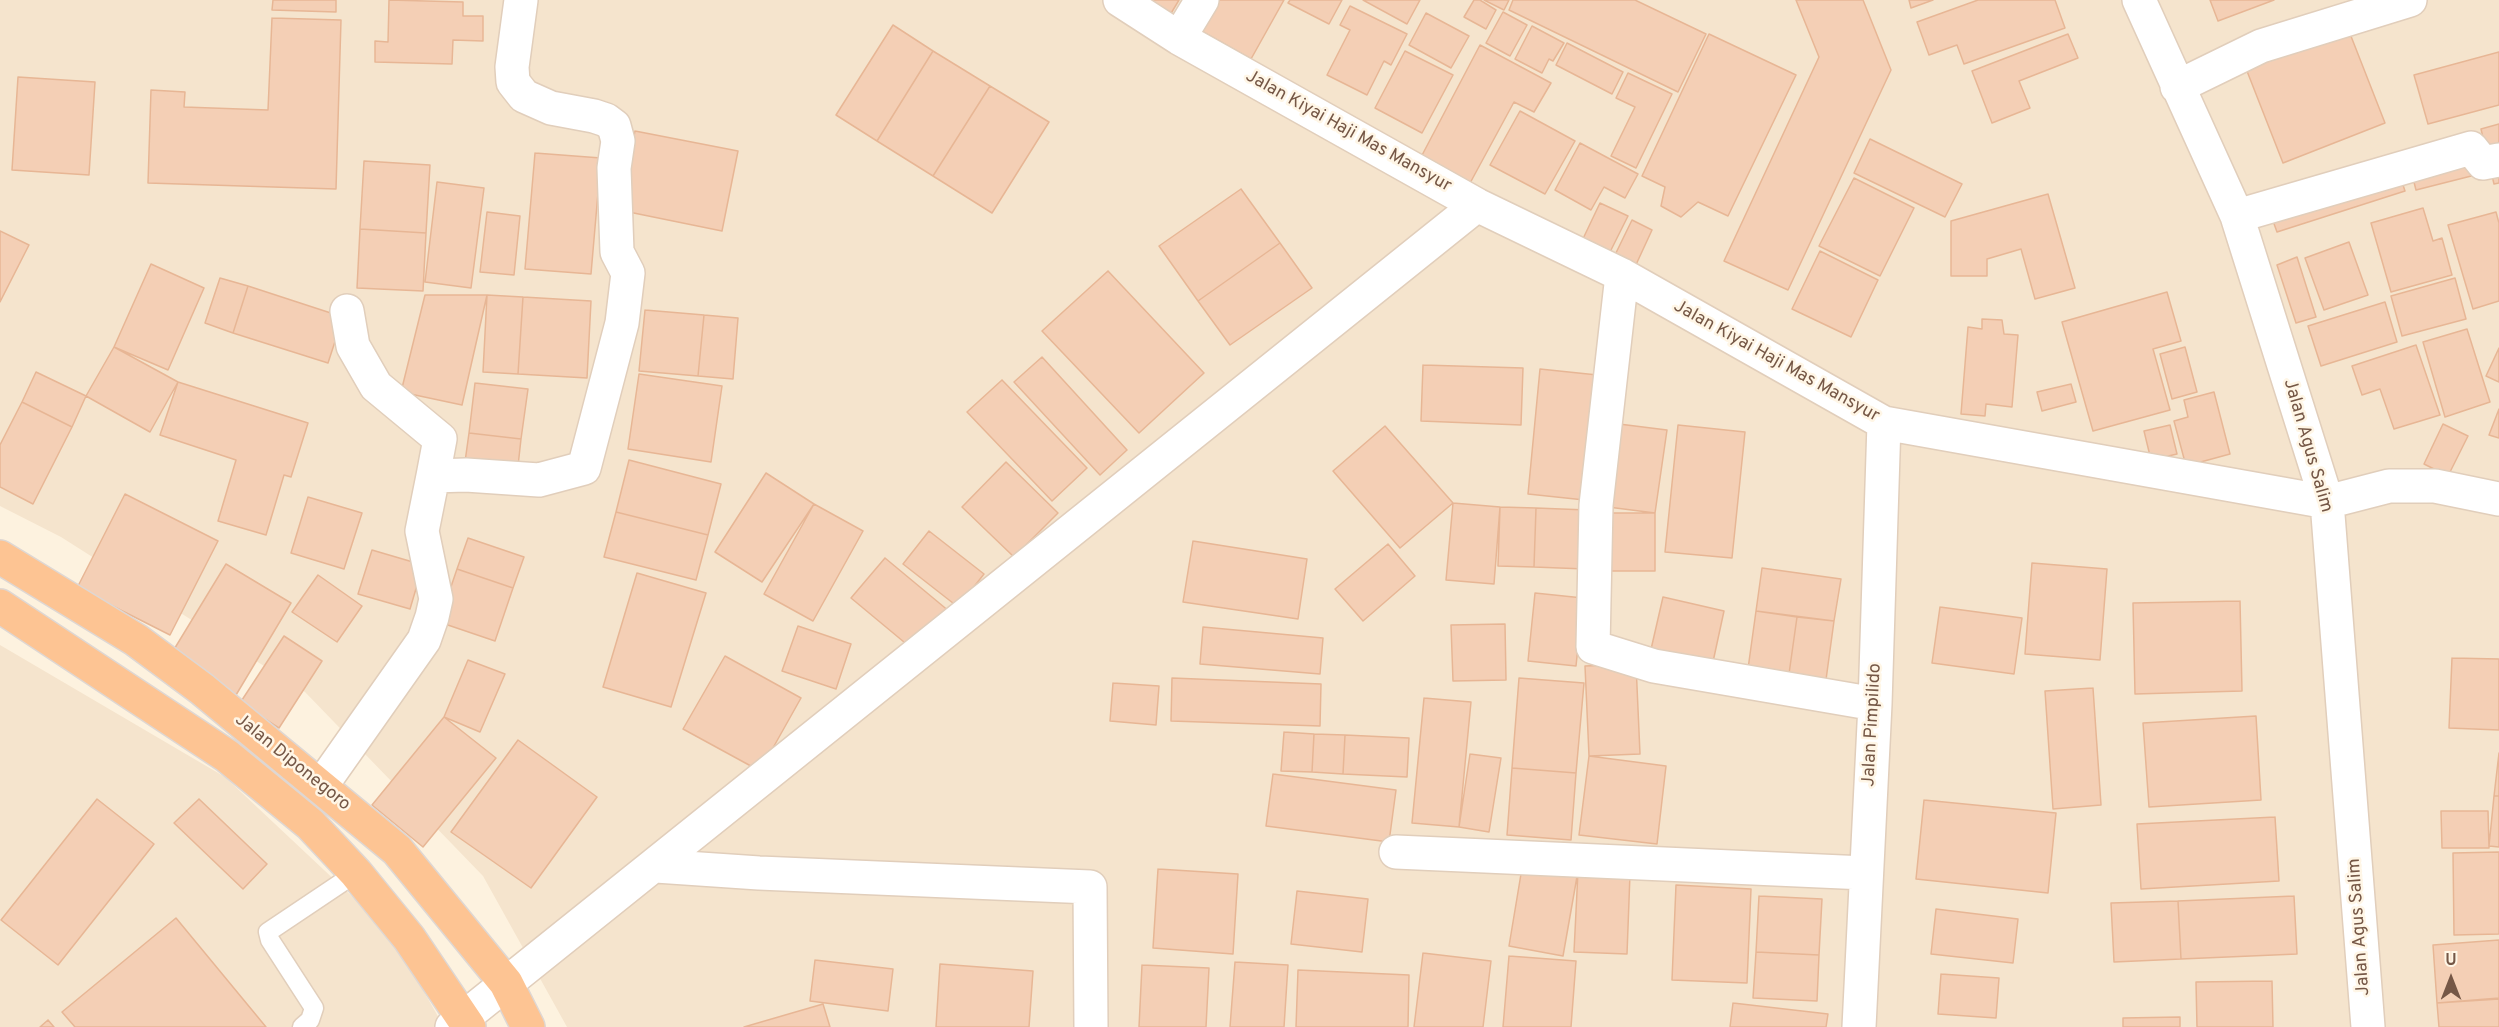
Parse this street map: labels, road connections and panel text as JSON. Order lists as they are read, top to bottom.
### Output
{
  "streets": {
    "highway": ["Jalan Diponegoro"],
    "street": ["Jalan Kiyai Haji Mas Mansyur", "Jalan Agus Salim", "Jalan Pimpilido"]
  },
  "crossings": [
    ["Jalan Kiyai Haji Mas Mansyur", "Jalan Agus Salim"],
    ["Jalan Kiyai Haji Mas Mansyur", "Jalan Pimpilido"]
  ],
  "north": "top"
}
